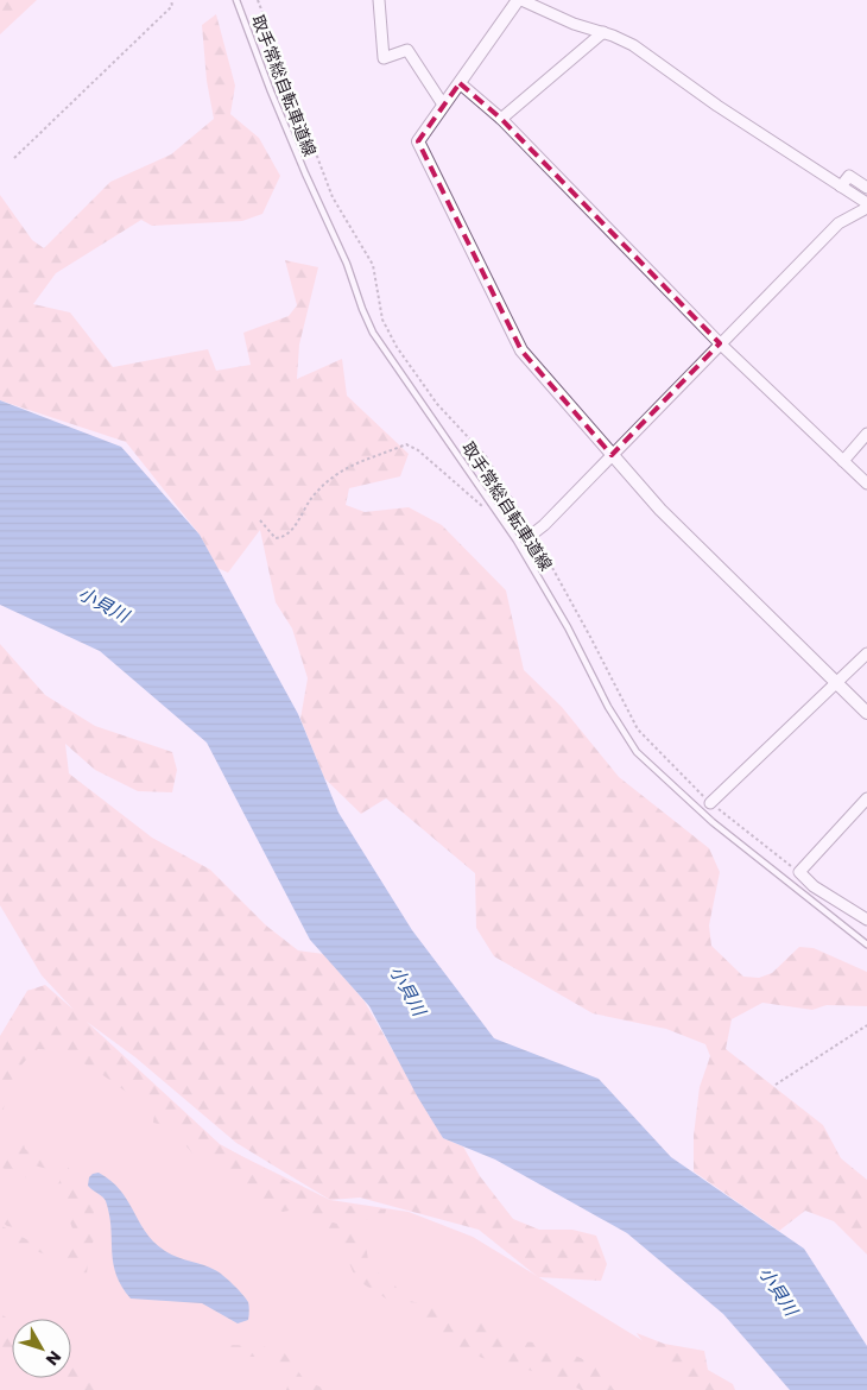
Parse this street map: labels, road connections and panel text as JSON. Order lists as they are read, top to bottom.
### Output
{
  "streets": {
    "lane": ["取手常総自転車道線"]
  },
  "water": ["小貝川"],
  "north": "bottom right"
}
